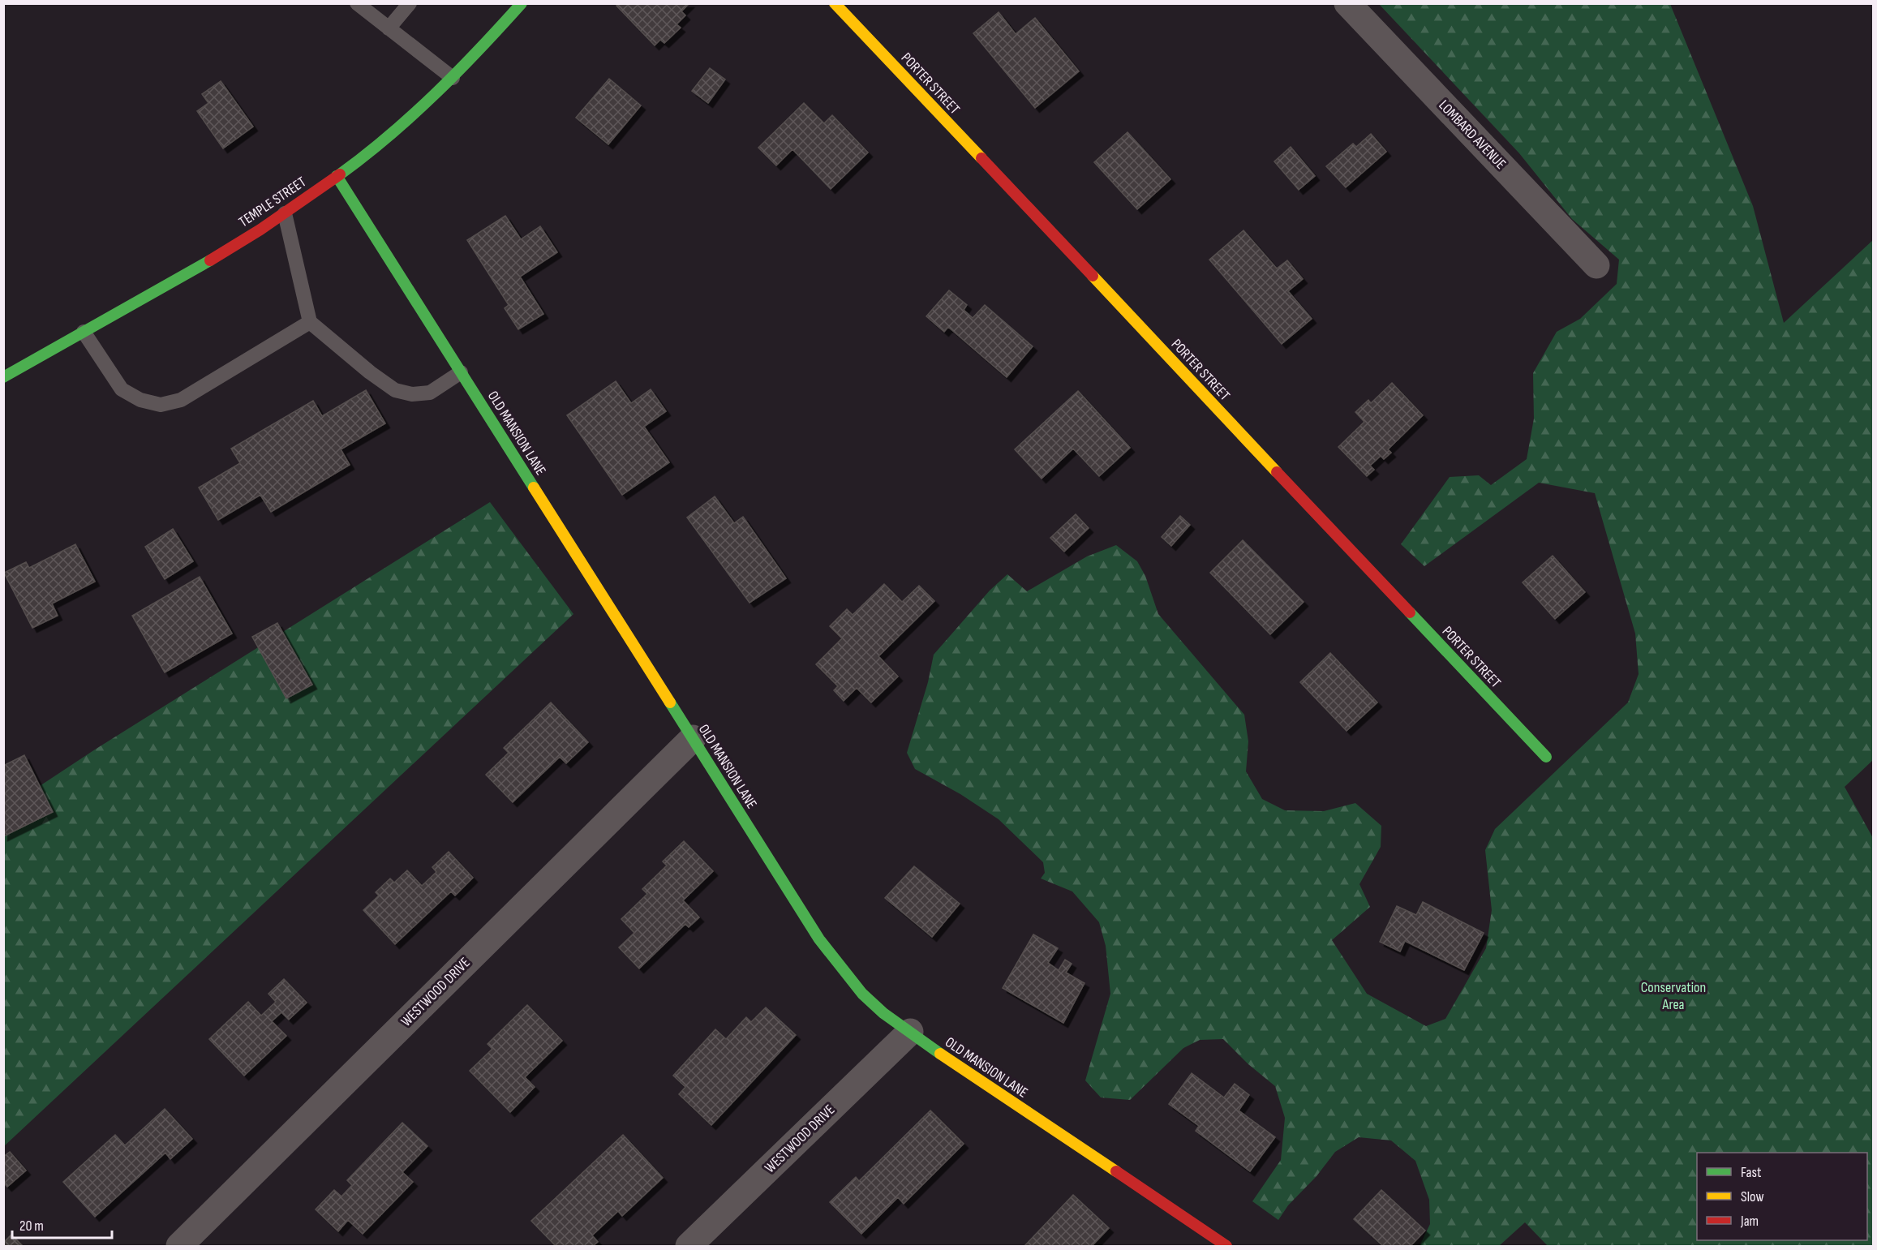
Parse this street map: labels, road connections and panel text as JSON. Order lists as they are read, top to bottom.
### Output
{
  "streets": {
    "street": [
      "PORTER STREET",
      "LOMBARD AVENUE",
      "TEMPLE STREET",
      "OLD MANSION LANE",
      "WESTWOOD DRIVE"
    ]
  },
  "crossings": [
    ["TEMPLE STREET", "OLD MANSION LANE"],
    ["OLD MANSION LANE", "WESTWOOD DRIVE"]
  ],
  "parks": ["Conservation Area"],
  "legend": ["Fast", "Slow", "Jam"],
  "scale_bar": "20 m"
}
